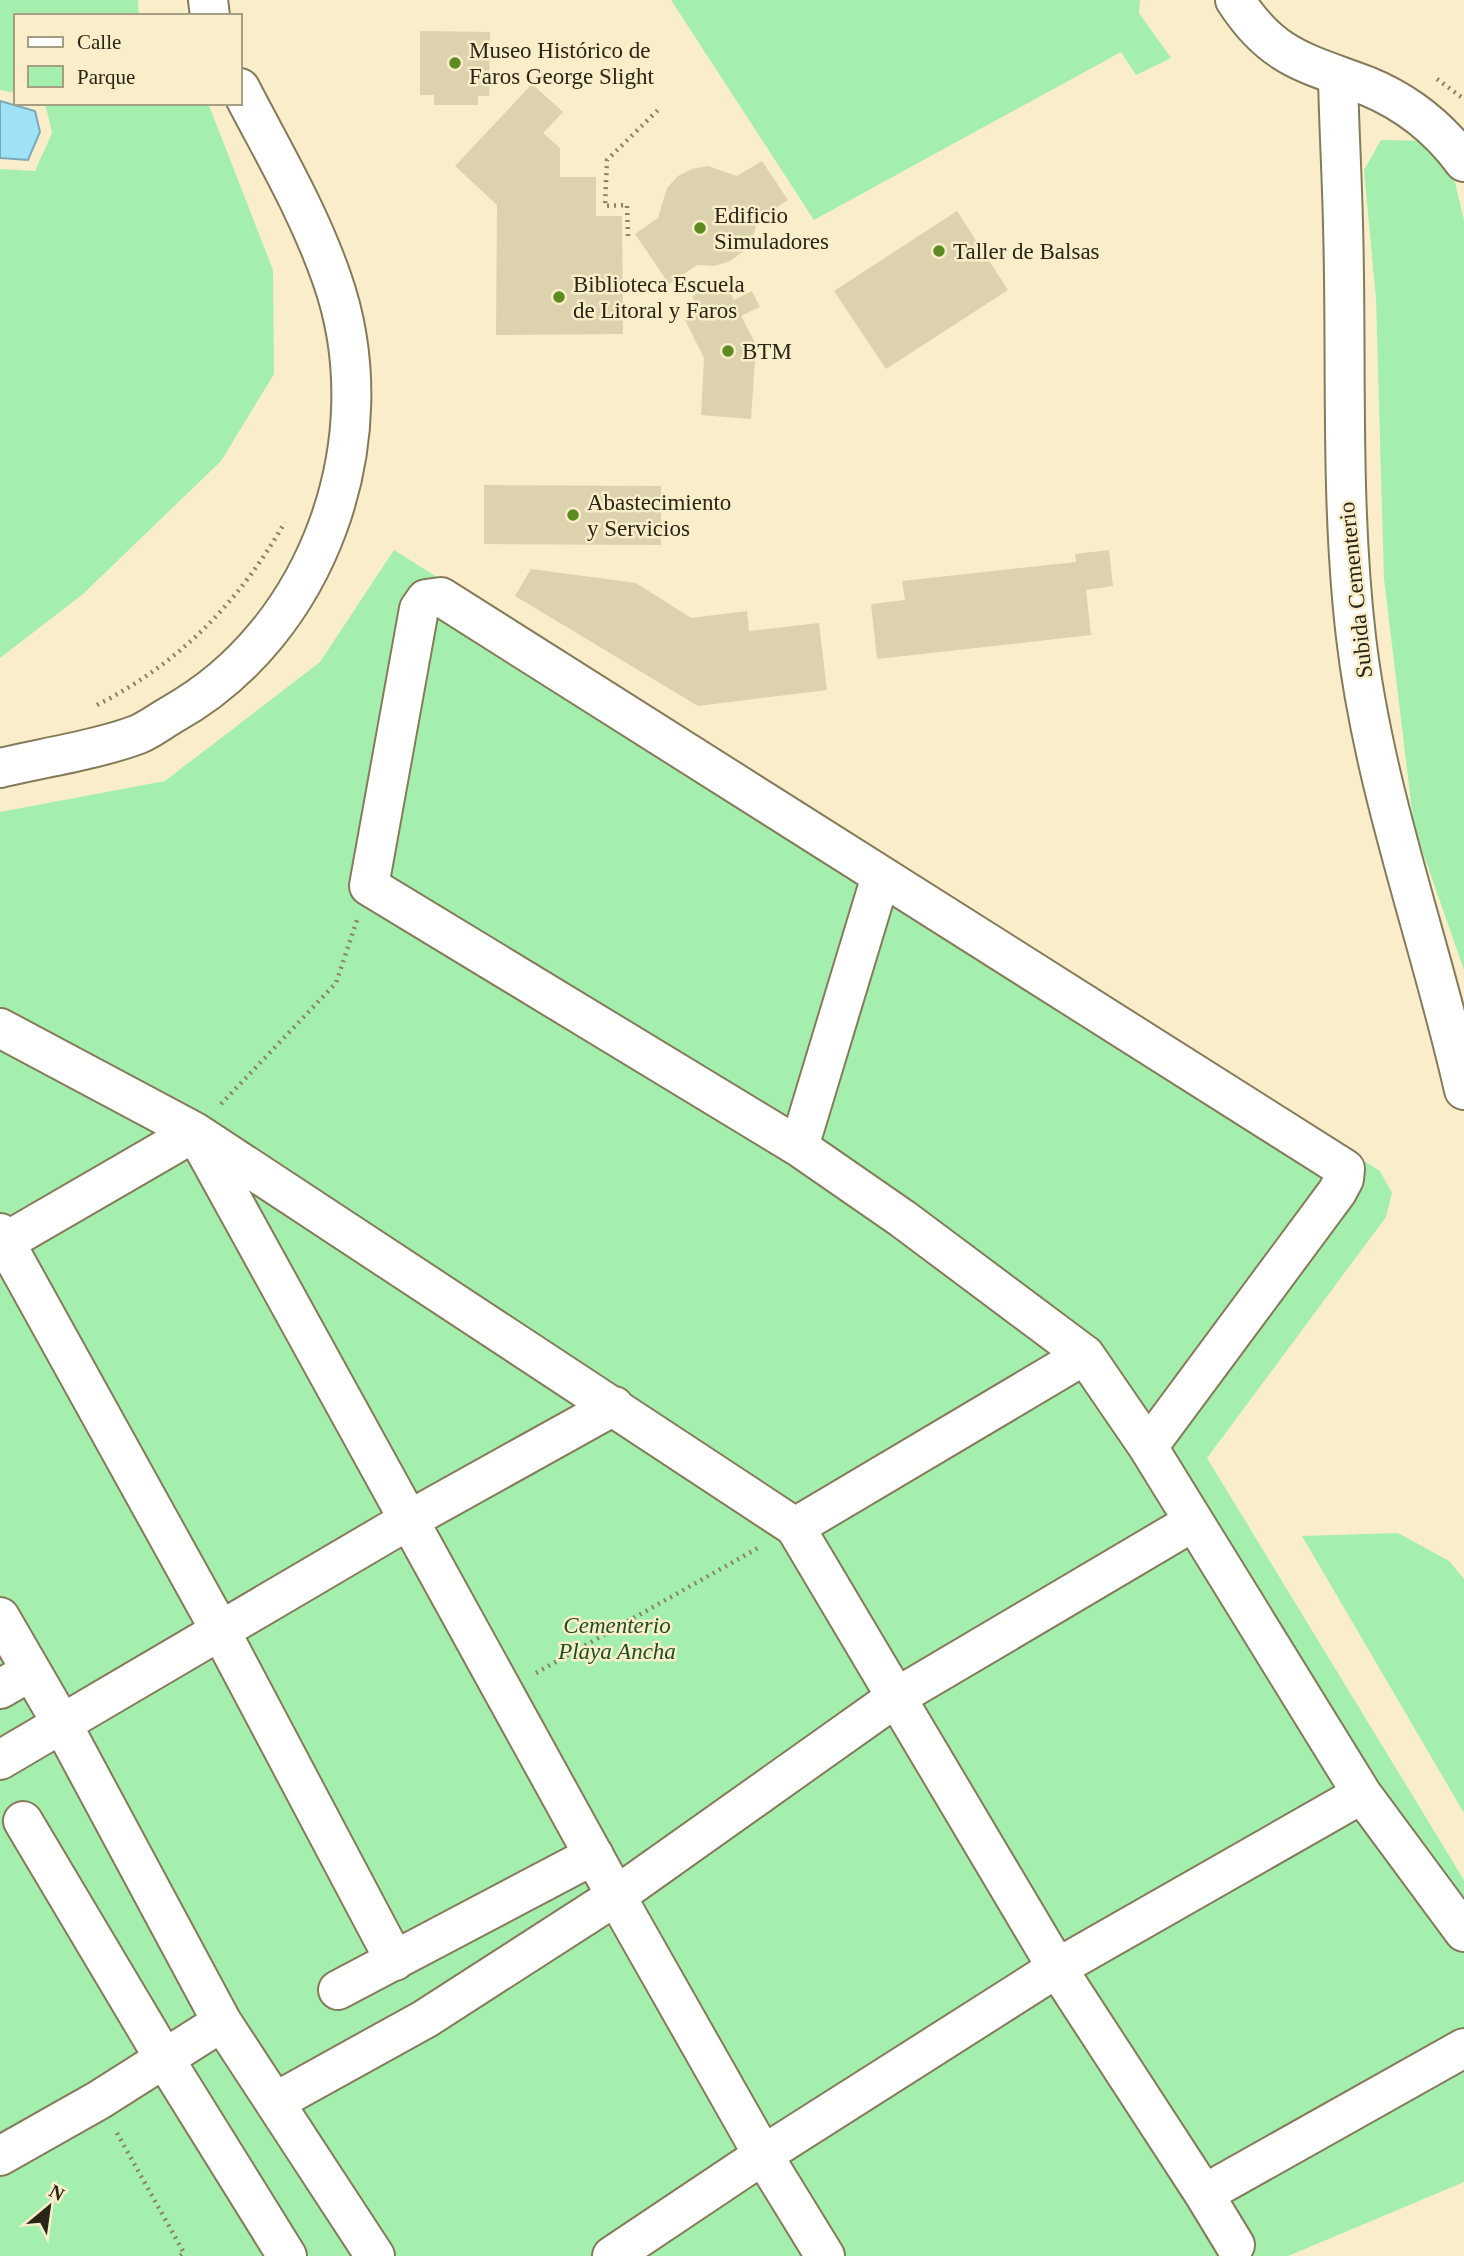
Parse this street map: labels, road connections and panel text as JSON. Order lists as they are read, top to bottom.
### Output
{
  "streets": {
    "main road": ["Subida Cementerio"]
  },
  "parks": ["Cementerio Playa Ancha"],
  "places": [
    "Museo Histórico de Faros George Slight",
    "Edificio Simuladores",
    "Taller de Balsas",
    "Biblioteca Escuela de Litoral y Faros",
    "BTM",
    "Abastecimiento y Servicios"
  ],
  "legend": ["Calle", "Parque"],
  "north": "top right"
}
